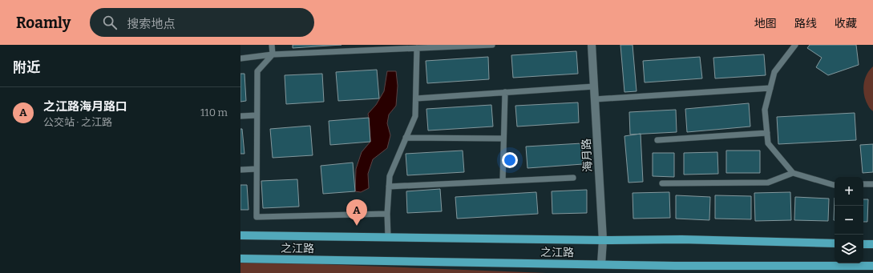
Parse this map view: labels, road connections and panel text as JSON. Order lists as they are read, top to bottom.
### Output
{
  "streets": {
    "main road": ["之江路"],
    "street": ["海月路"]
  },
  "crossings": [
    ["海月路", "之江路"]
  ],
  "page": {
    "header": "Roamly",
    "search": "搜索地点",
    "nav": ["地图", "路线", "收藏"],
    "heading": "附近",
    "list": [
      {
        "mark": "A",
        "name": "之江路海月路口",
        "note": "公交站 · 之江路",
        "value": "110 m"
      }
    ],
    "map_buttons": ["+", "−"],
    "pins": "A"
  }
}
